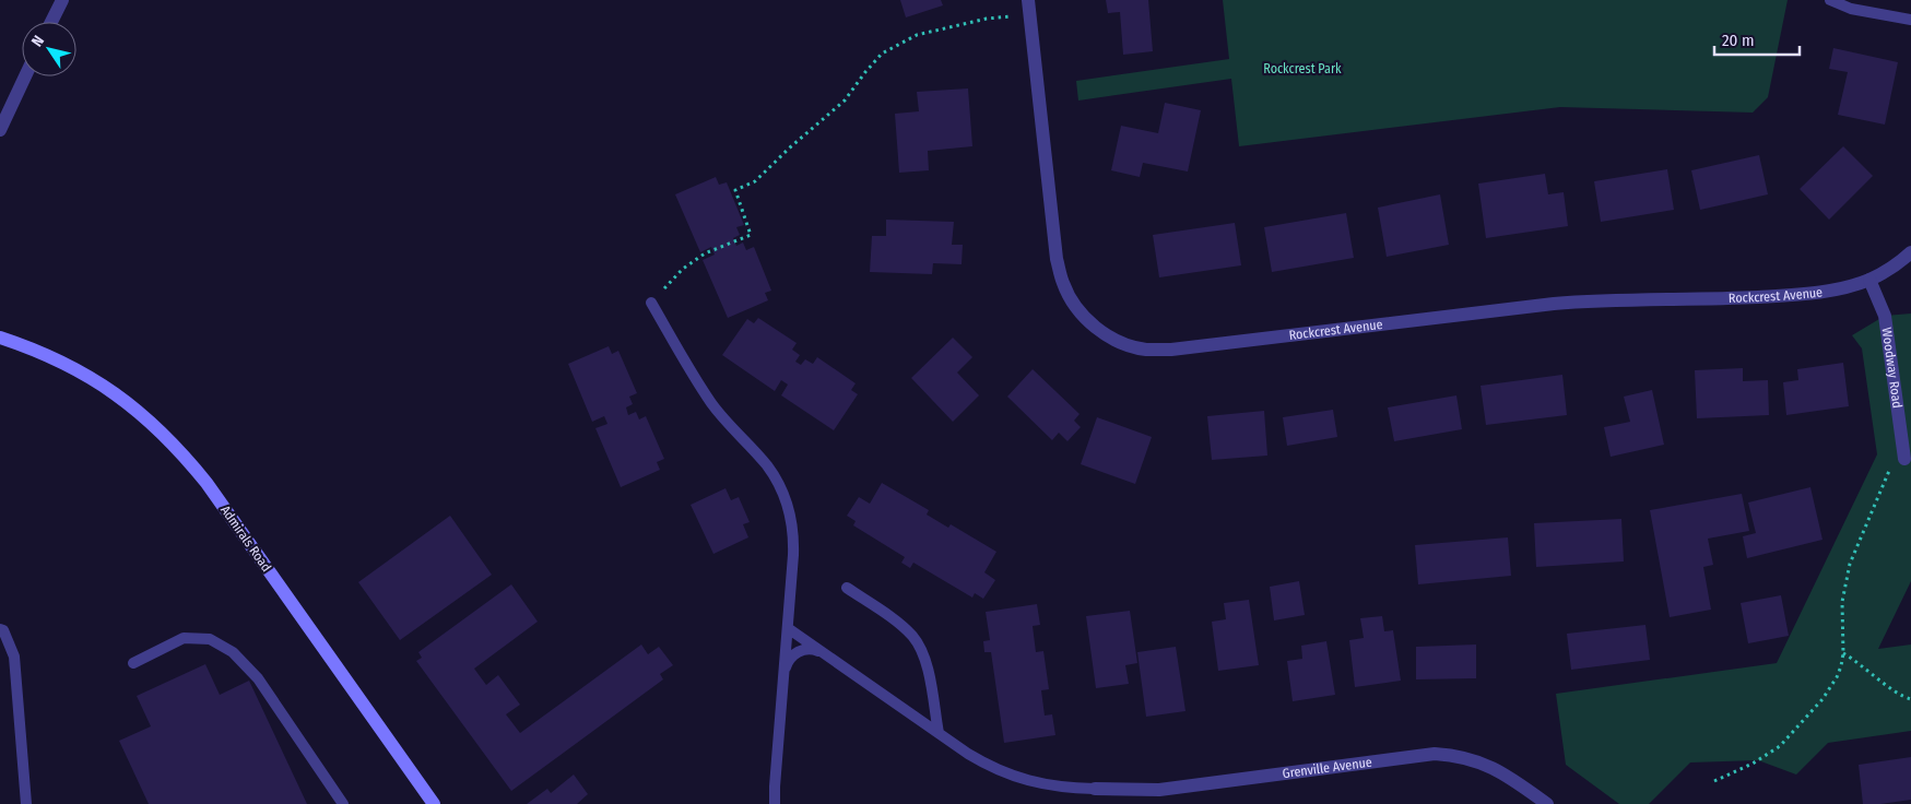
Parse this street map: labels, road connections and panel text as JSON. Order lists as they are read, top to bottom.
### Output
{
  "streets": {
    "main road": ["Admirals Road"],
    "street": ["Rockcrest Avenue", "Woodway Road", "Grenville Avenue"]
  },
  "crossings": [
    ["Rockcrest Avenue", "Woodway Road"]
  ],
  "parks": ["Rockcrest Park"],
  "scale_bar": "20 m",
  "north": "top left"
}
